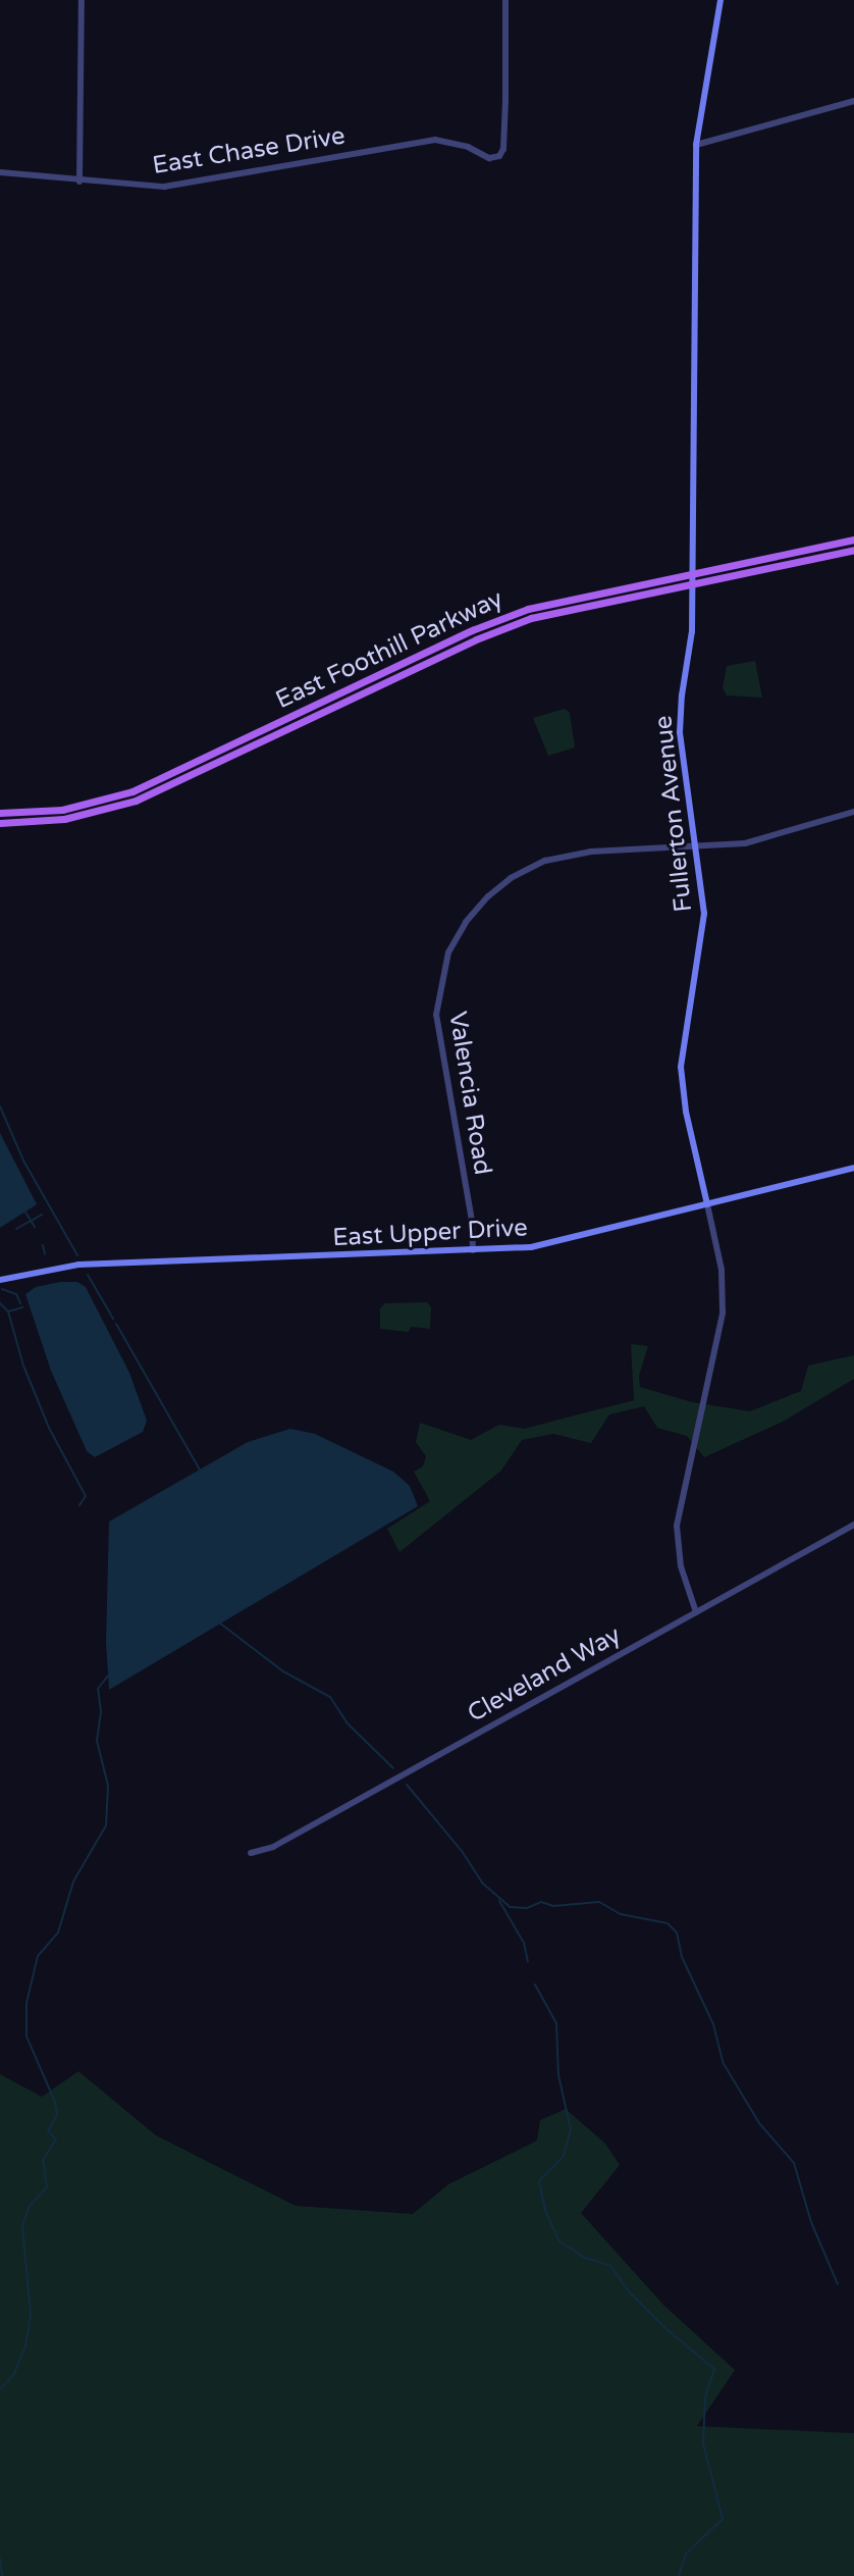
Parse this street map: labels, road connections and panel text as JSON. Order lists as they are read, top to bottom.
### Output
{
  "streets": {
    "main road": ["East Foothill Parkway", "Fullerton Avenue", "East Upper Drive"],
    "street": ["East Chase Drive", "Valencia Road", "Cleveland Way"]
  },
  "crossings": [
    ["East Foothill Parkway", "Fullerton Avenue"],
    ["Fullerton Avenue", "Valencia Road"],
    ["Fullerton Avenue", "East Upper Drive"],
    ["Fullerton Avenue", "Cleveland Way"],
    ["Valencia Road", "East Upper Drive"]
  ]
}
